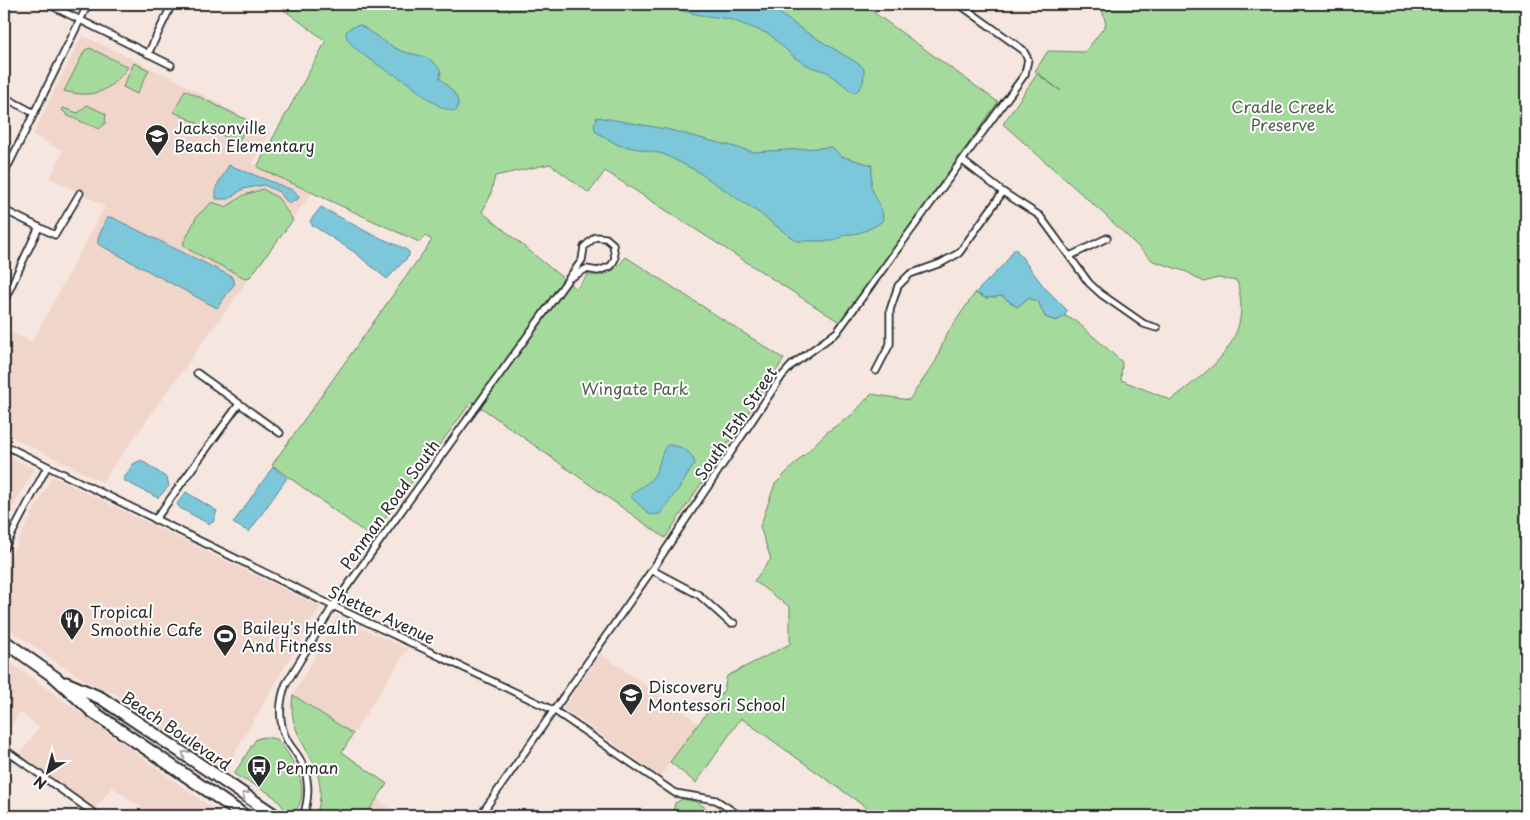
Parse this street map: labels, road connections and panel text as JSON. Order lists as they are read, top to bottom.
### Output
{
  "streets": {
    "highway": ["Beach Boulevard"],
    "street": ["South 15th Street", "Penman Road South", "Shetter Avenue"]
  },
  "crossings": [
    ["South 15th Street", "Shetter Avenue"],
    ["Penman Road South", "Shetter Avenue"]
  ],
  "parks": ["Cradle Creek Preserve", "Wingate Park"],
  "places": {
    "school or university": ["Jacksonville Beach Elementary", "Discovery Montessori School"],
    "restaurant": ["Tropical Smoothie Cafe"],
    "sports": ["Bailey's Health And Fitness"],
    "bus stop": ["Penman"]
  },
  "north": "bottom left"
}
